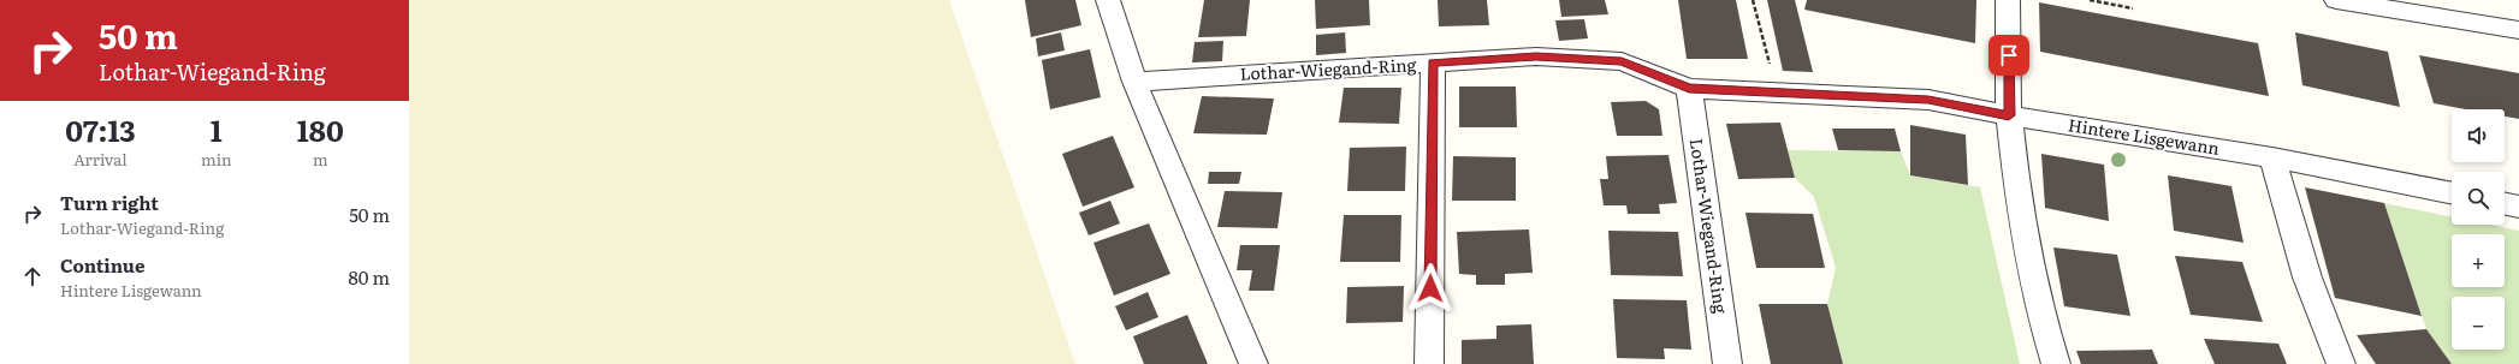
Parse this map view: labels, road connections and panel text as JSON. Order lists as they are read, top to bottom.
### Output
{
  "streets": {
    "street": ["Lothar-Wiegand-Ring", "Hintere Lisgewann"]
  },
  "crossings": [
    ["Lothar-Wiegand-Ring", "Hintere Lisgewann"]
  ],
  "page": {
    "turn": ["50 m", "Lothar-Wiegand-Ring"],
    "eta": [
      "07:13",
      "Arrival",
      "1",
      "min",
      "180",
      "m"
    ],
    "map_buttons": ["+", "−"],
    "list": [
      {
        "name": "Turn right",
        "note": "Lothar-Wiegand-Ring",
        "value": "50 m"
      },
      {
        "name": "Continue",
        "note": "Hintere Lisgewann",
        "value": "80 m"
      }
    ]
  }
}
